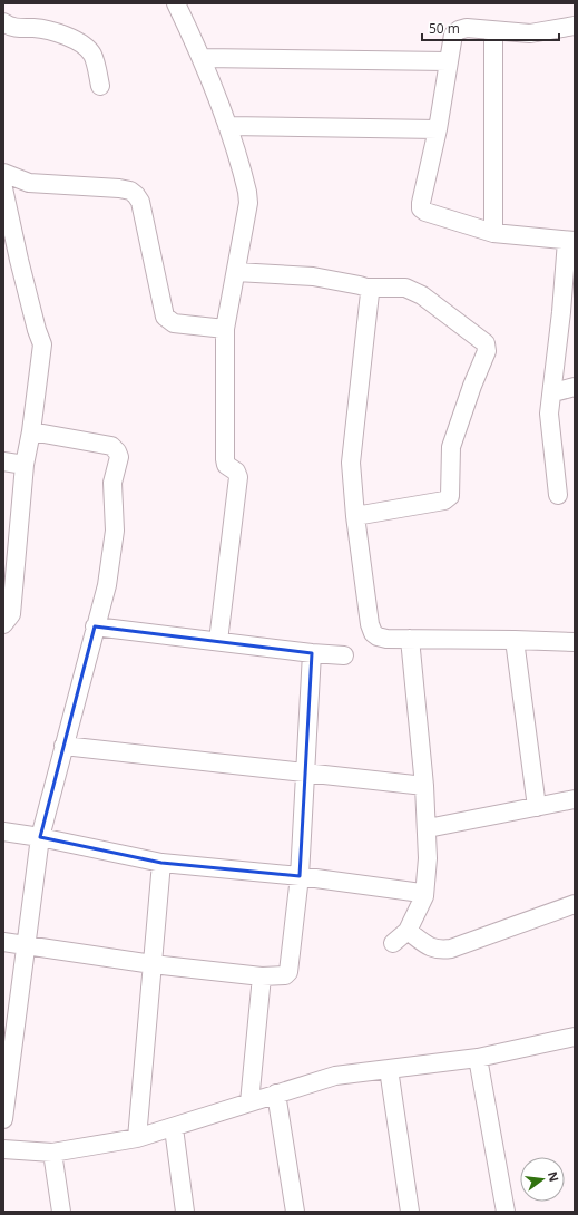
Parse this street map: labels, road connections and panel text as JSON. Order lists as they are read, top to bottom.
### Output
{
  "scale_bar": "50 m",
  "north": "right"
}
